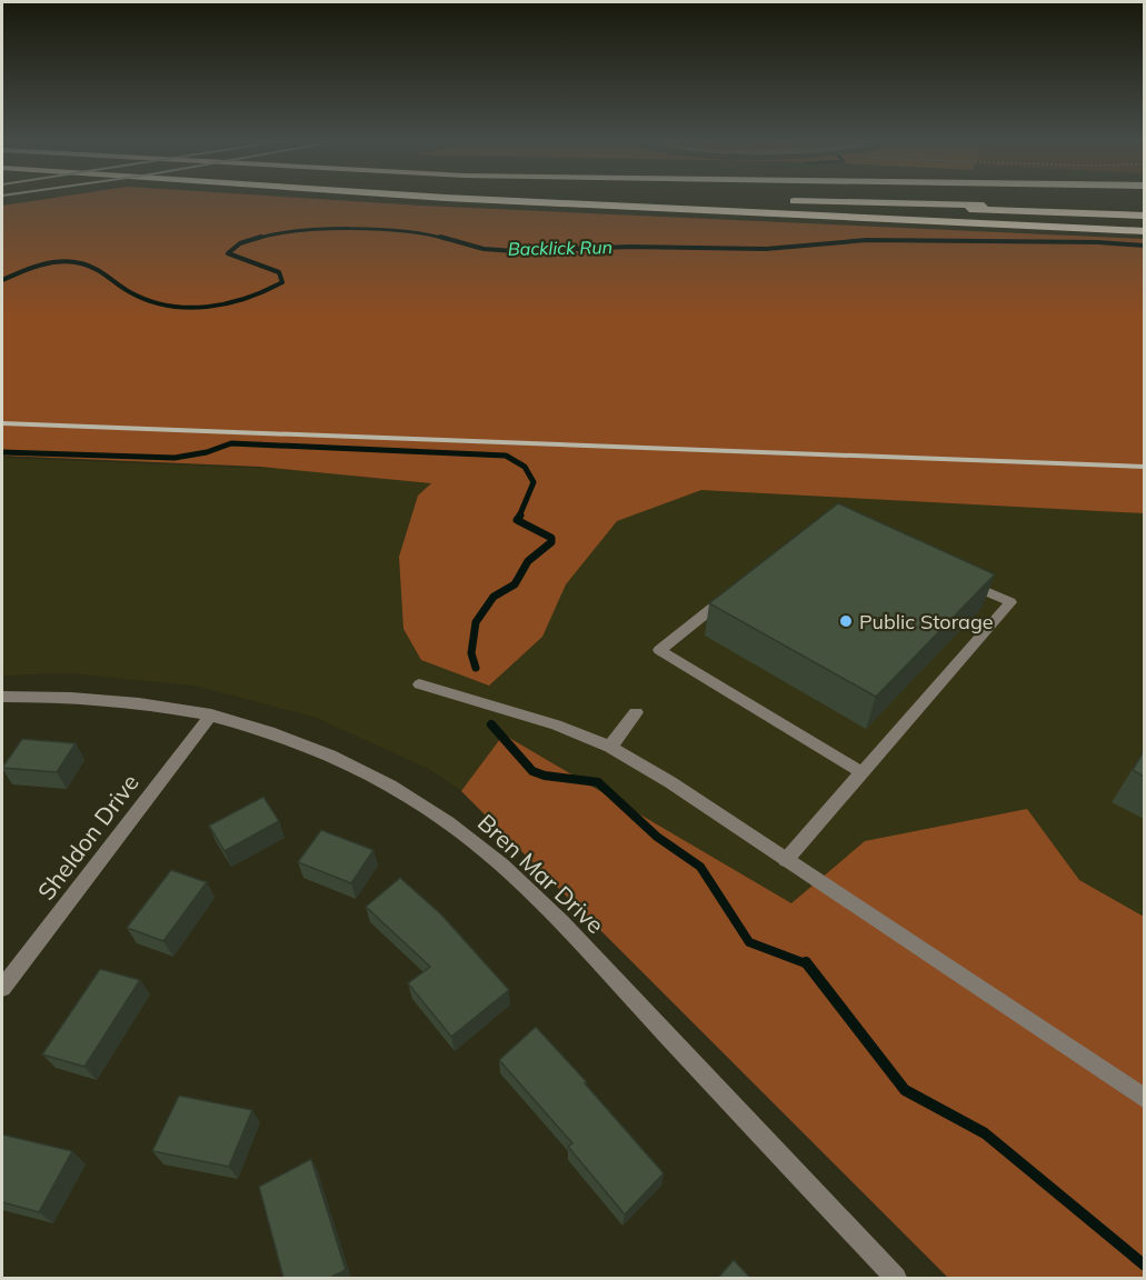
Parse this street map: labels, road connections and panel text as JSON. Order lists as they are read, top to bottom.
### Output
{
  "streets": {
    "street": ["Sheldon Drive", "Bren Mar Drive"]
  },
  "crossings": [
    ["Sheldon Drive", "Bren Mar Drive"]
  ],
  "water": ["Backlick Run"],
  "places": ["Public Storage"]
}
